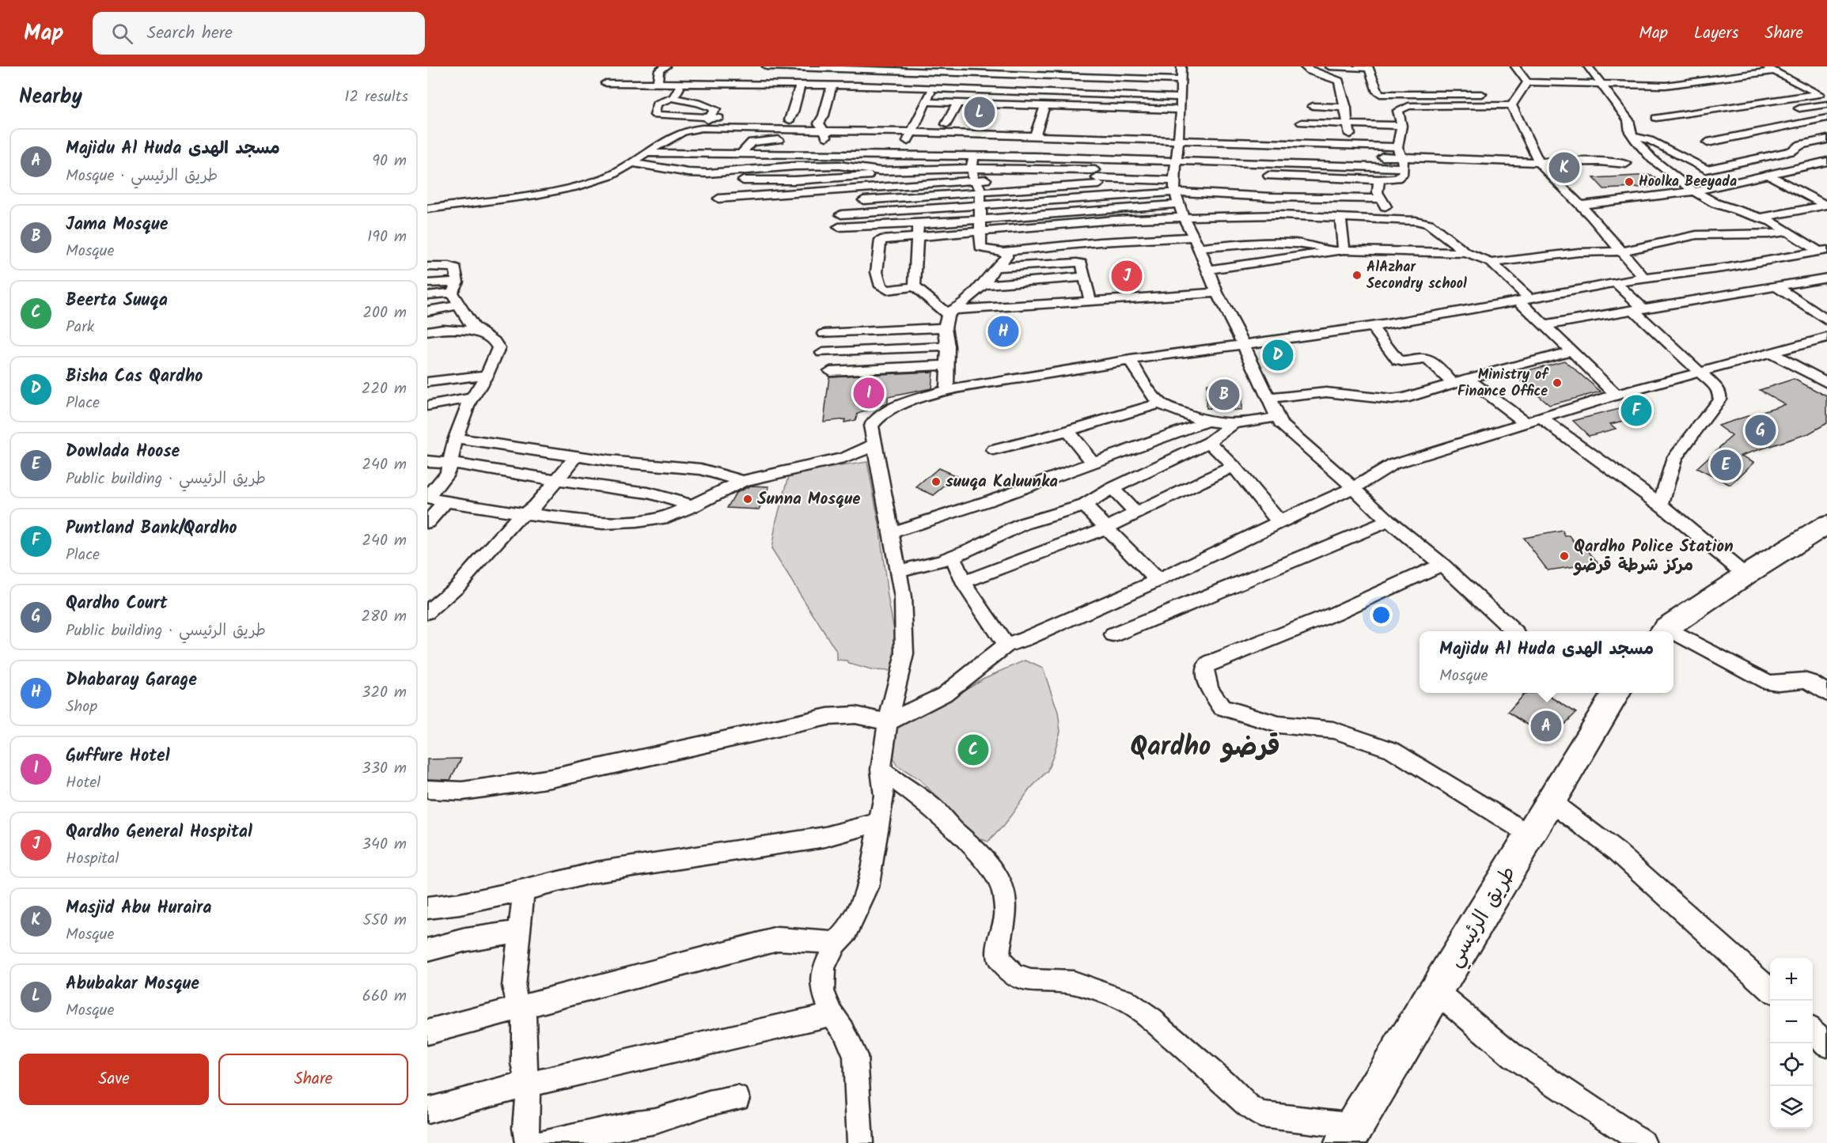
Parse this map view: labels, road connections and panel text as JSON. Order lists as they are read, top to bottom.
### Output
{
  "streets": {
    "main road": ["طريق الرئيسي"]
  },
  "districts": ["Qardho قرضو"],
  "places": [
    "Hoolka Beeyada",
    "AlAzhar Secondry school",
    "Ministry of Finance Office",
    "suuqa Kaluunka",
    "Sunna Mosque",
    "Qardho Police Station مركز شرطة قرضو"
  ],
  "page": {
    "header": "Map",
    "search": "Search here",
    "nav": ["Map", "Layers", "Share"],
    "heading": ["Nearby", "12 results"],
    "pins": [
      "L",
      "K",
      "J",
      "H",
      "D",
      "I",
      "B",
      "F",
      "G",
      "E",
      "A",
      "C"
    ],
    "list": [
      {
        "mark": "A",
        "name": "Majidu Al Huda مسجد الهدى",
        "note": "Mosque · طريق الرئيسي",
        "value": "90 m"
      },
      {
        "mark": "B",
        "name": "Jama Mosque",
        "note": "Mosque",
        "value": "190 m"
      },
      {
        "mark": "C",
        "name": "Beerta Suuqa",
        "note": "Park",
        "value": "200 m"
      },
      {
        "mark": "D",
        "name": "Bisha Cas Qardho",
        "note": "Place",
        "value": "220 m"
      },
      {
        "mark": "E",
        "name": "Dowlada Hoose",
        "note": "Public building · طريق الرئيسي",
        "value": "240 m"
      },
      {
        "mark": "F",
        "name": "Puntland Bank/Qardho",
        "note": "Place",
        "value": "240 m"
      },
      {
        "mark": "G",
        "name": "Qardho Court",
        "note": "Public building · طريق الرئيسي",
        "value": "280 m"
      },
      {
        "mark": "H",
        "name": "Dhabaray Garage",
        "note": "Shop",
        "value": "320 m"
      },
      {
        "mark": "I",
        "name": "Guffure Hotel",
        "note": "Hotel",
        "value": "330 m"
      },
      {
        "mark": "J",
        "name": "Qardho General Hospital",
        "note": "Hospital",
        "value": "340 m"
      },
      {
        "mark": "K",
        "name": "Masjid Abu Huraira",
        "note": "Mosque",
        "value": "550 m"
      },
      {
        "mark": "L",
        "name": "Abubakar Mosque",
        "note": "Mosque",
        "value": "660 m"
      }
    ],
    "popup": ["Majidu Al Huda مسجد الهدى", "Mosque"],
    "map_buttons": ["+", "−"],
    "buttons": ["Save", "Share"]
  }
}
